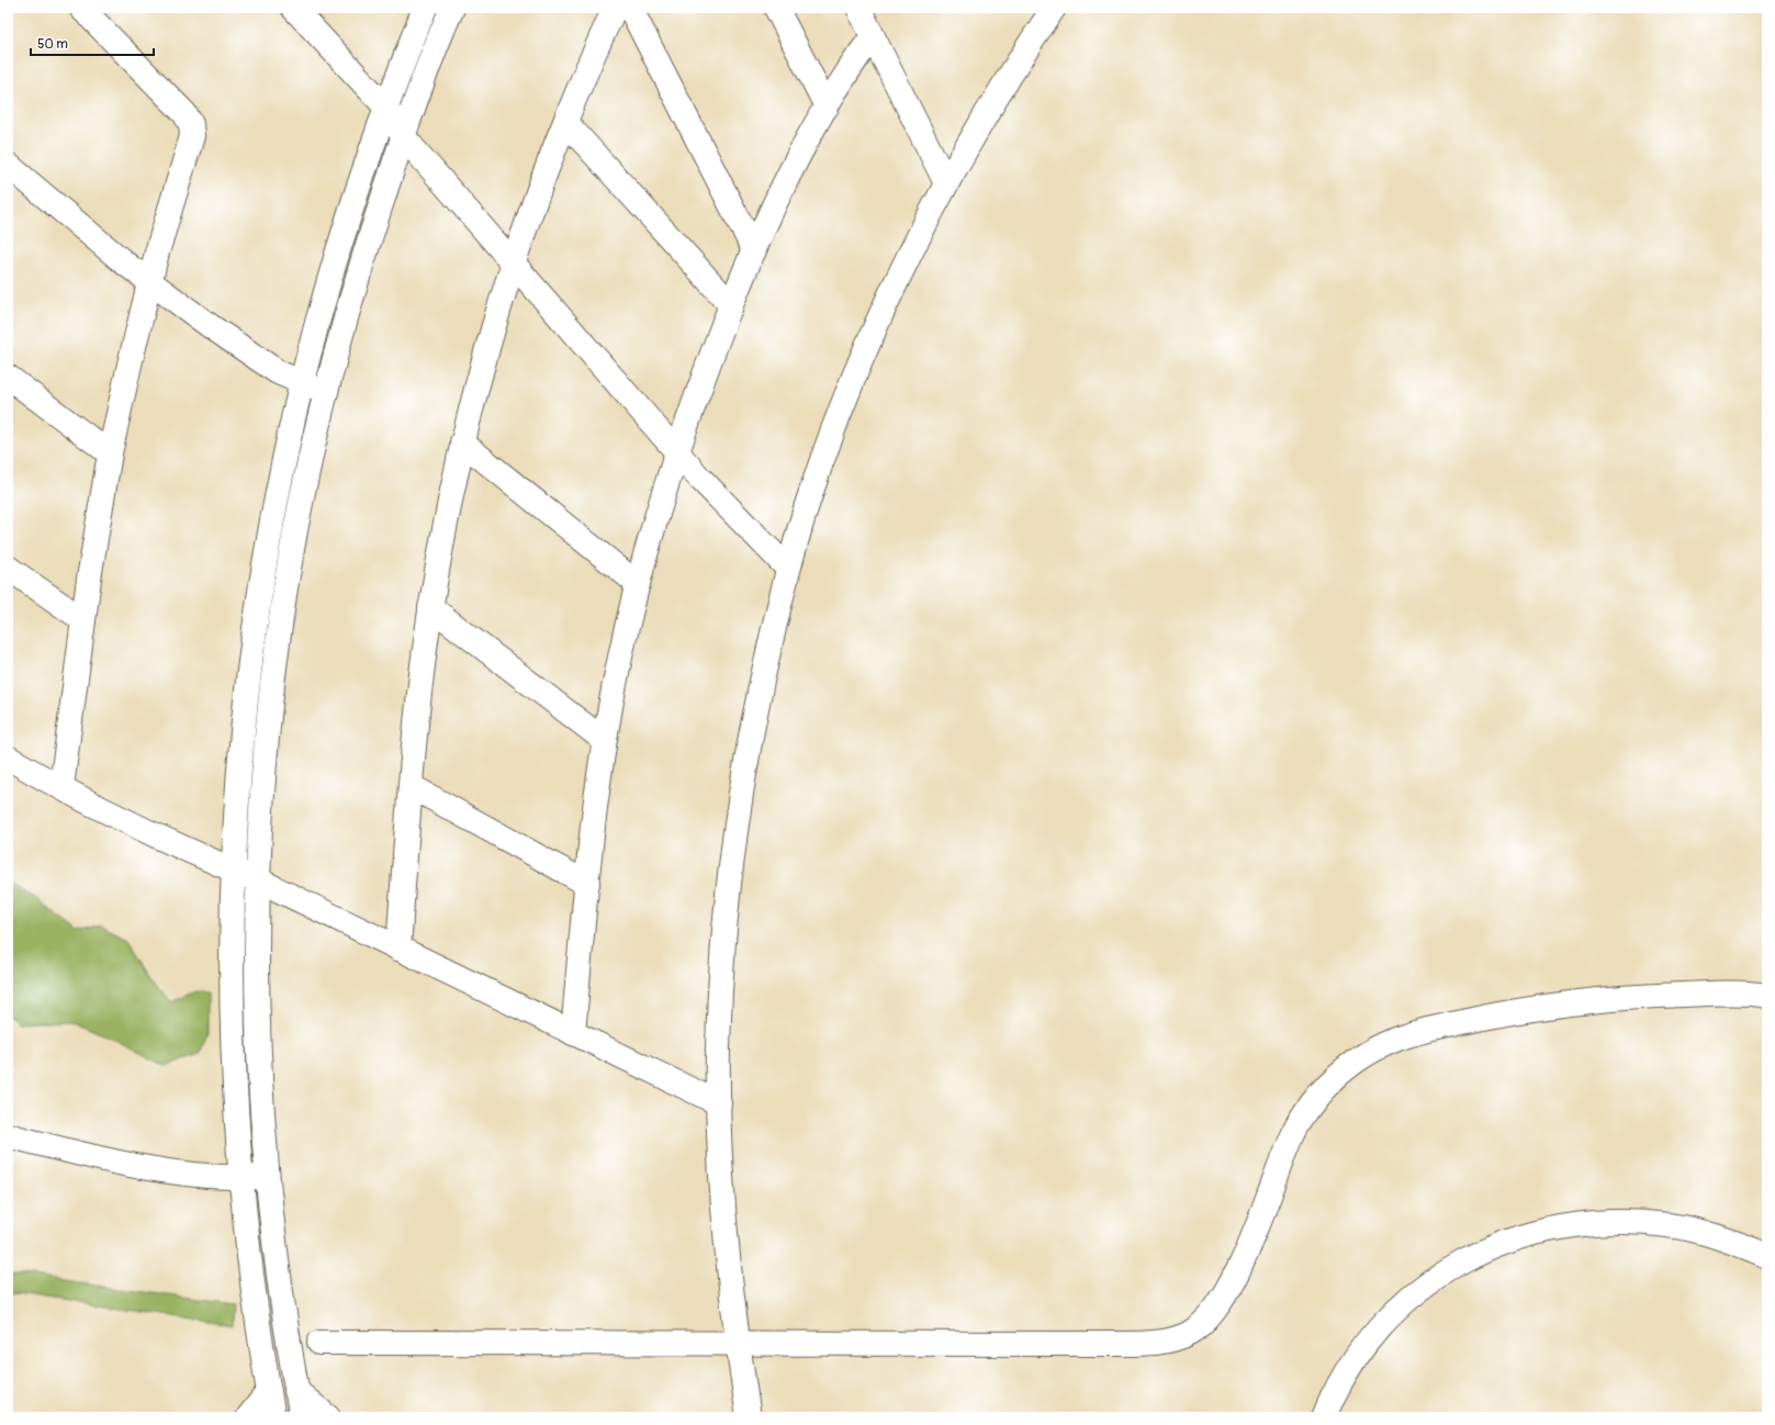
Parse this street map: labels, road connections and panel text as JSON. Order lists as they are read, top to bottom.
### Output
{
  "scale_bar": "50 m"
}
